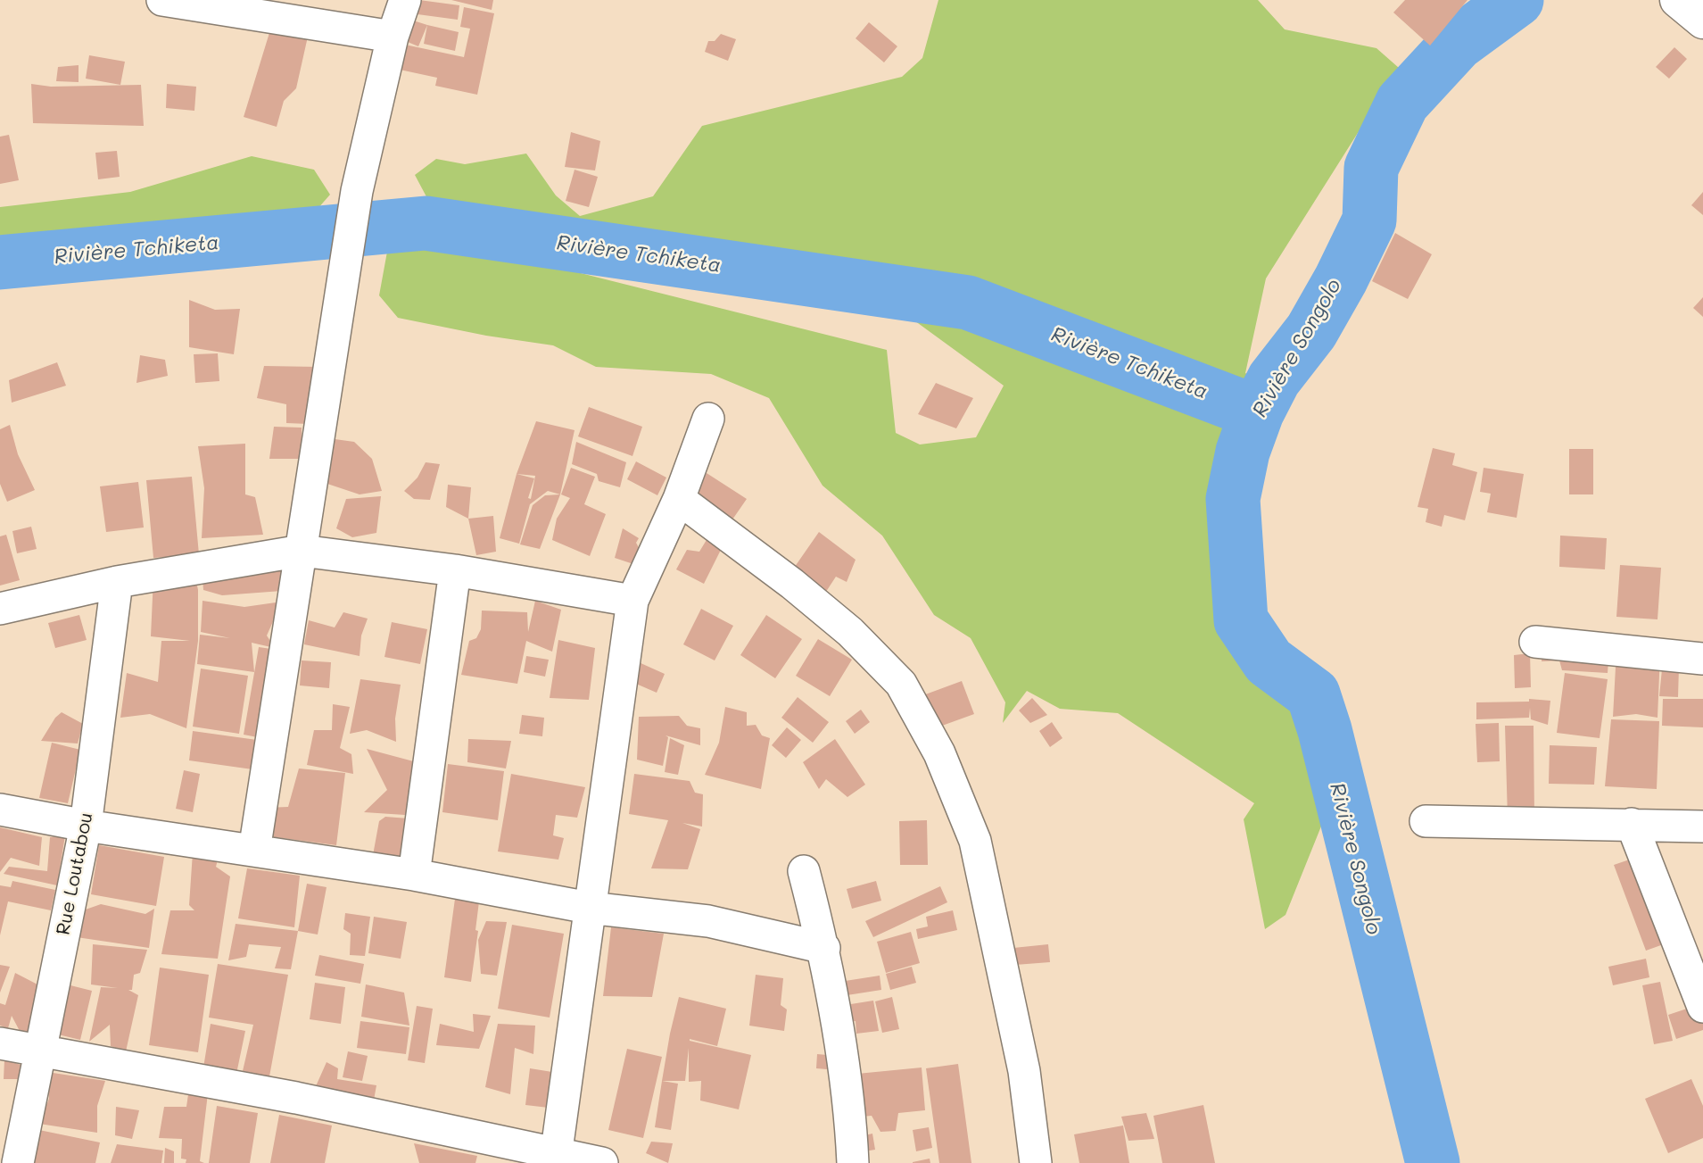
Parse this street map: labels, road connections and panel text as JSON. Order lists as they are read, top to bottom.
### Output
{
  "streets": {
    "street": ["Rue Loutabou"]
  },
  "water": ["Rivière Tchiketa", "Rivière Songolo"]
}
